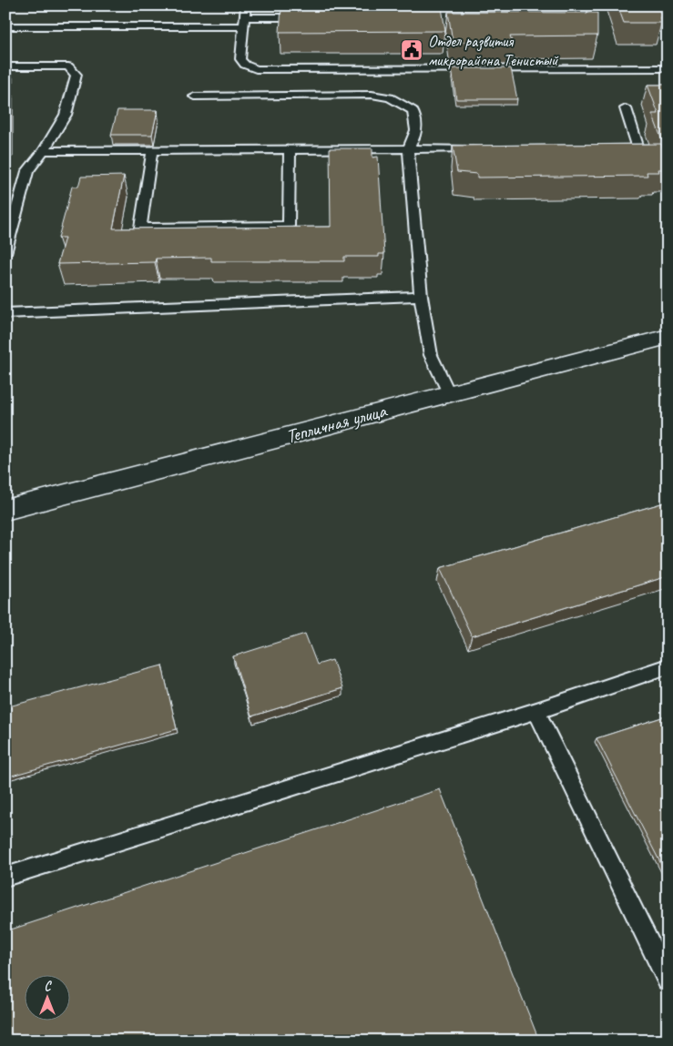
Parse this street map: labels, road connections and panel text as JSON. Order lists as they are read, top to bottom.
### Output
{
  "streets": {
    "street": ["Тепличная улица"]
  },
  "places": {
    "public building": ["Отдел развития микрорайона Тенистый"]
  },
  "north": "top"
}
